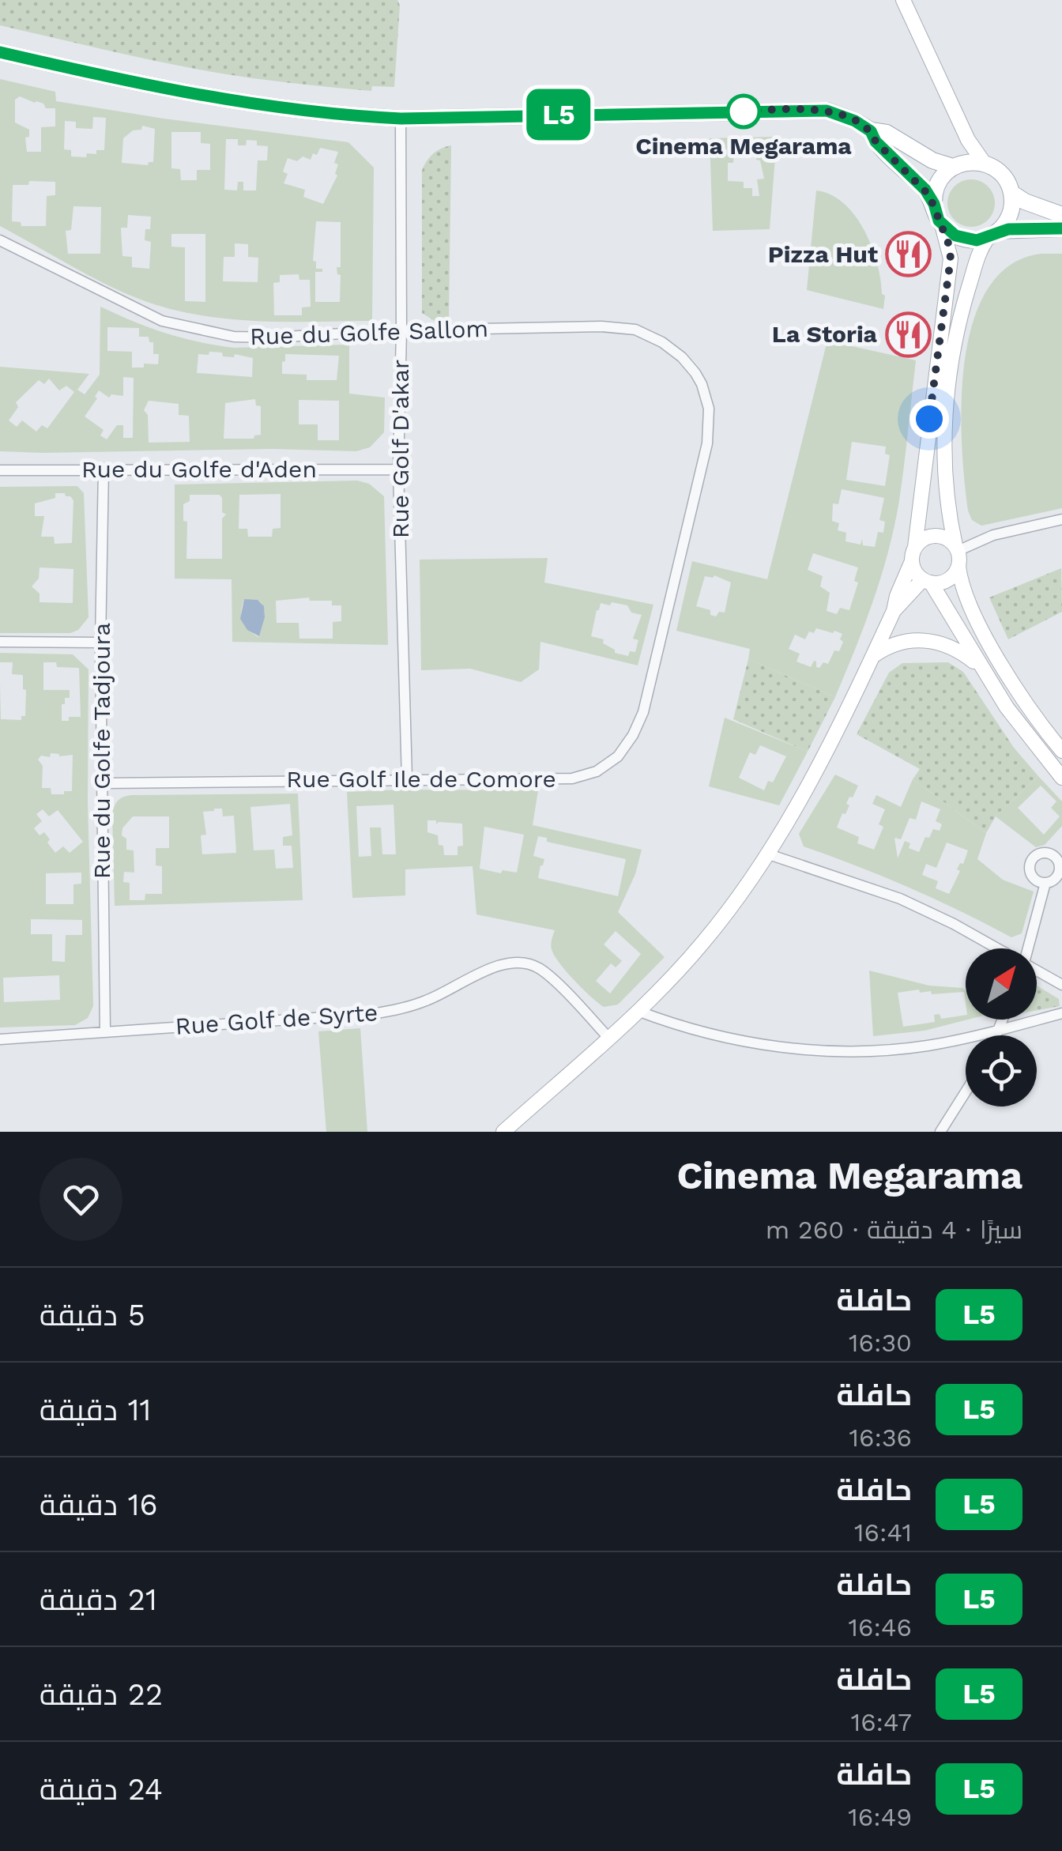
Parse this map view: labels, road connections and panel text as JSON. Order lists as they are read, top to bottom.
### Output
{
  "streets": {
    "street": [
      "Rue du Golfe Sallom",
      "Rue Golf D'akar",
      "Rue du Golfe d'Aden",
      "Rue du Golfe Tadjoura",
      "Rue Golf Ile de Comore",
      "Rue Golf de Syrte"
    ]
  },
  "crossings": [
    ["Rue du Golfe Sallom", "Rue Golf D'akar"],
    ["Rue du Golfe Sallom", "Rue Golf Ile de Comore"],
    ["Rue Golf D'akar", "Rue du Golfe d'Aden"],
    ["Rue Golf D'akar", "Rue Golf Ile de Comore"],
    ["Rue du Golfe d'Aden", "Rue du Golfe Tadjoura"],
    ["Rue du Golfe Tadjoura", "Rue Golf Ile de Comore"],
    ["Rue du Golfe Tadjoura", "Rue Golf de Syrte"]
  ],
  "places": {
    "other": ["Cinema Megarama"],
    "restaurant": ["Pizza Hut", "La Storia"]
  },
  "lines": ["bus line L5"],
  "north": "top right",
  "page": {
    "on_map": "L5",
    "heading": ["Cinema Megarama", "سيرًا · 4 دقيقة · 260 m"],
    "list": [
      {
        "mark": "L5",
        "name": "حافلة",
        "note": "16:30",
        "value": "5 دقيقة"
      },
      {
        "mark": "L5",
        "name": "حافلة",
        "note": "16:36",
        "value": "11 دقيقة"
      },
      {
        "mark": "L5",
        "name": "حافلة",
        "note": "16:41",
        "value": "16 دقيقة"
      },
      {
        "mark": "L5",
        "name": "حافلة",
        "note": "16:46",
        "value": "21 دقيقة"
      },
      {
        "mark": "L5",
        "name": "حافلة",
        "note": "16:47",
        "value": "22 دقيقة"
      },
      {
        "mark": "L5",
        "name": "حافلة",
        "note": "16:49",
        "value": "24 دقيقة"
      }
    ]
  }
}
